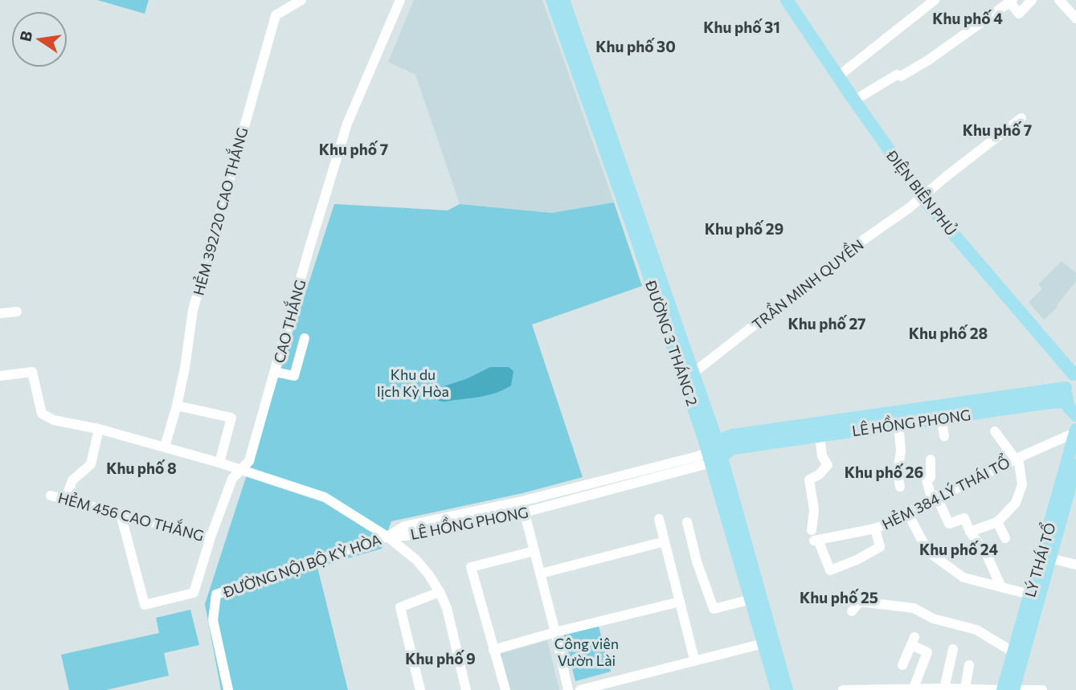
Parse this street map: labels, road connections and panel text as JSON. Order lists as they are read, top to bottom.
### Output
{
  "streets": {
    "main road": [
      "ĐIỆN BIÊN PHỦ",
      "ĐƯỜNG 3 THÁNG 2",
      "LÊ HỒNG PHONG",
      "LÝ THÁI TỔ"
    ],
    "street": [
      "HẺM 392/20 CAO THẮNG",
      "TRẦN MINH QUYỀN",
      "CAO THẮNG",
      "HẺM 384 LÝ THÁI TỔ",
      "HẺM 456 CAO THẮNG",
      "ĐƯỜNG NỘI BỘ KỲ HÒA"
    ]
  },
  "crossings": [
    ["ĐIỆN BIÊN PHỦ", "TRẦN MINH QUYỀN"],
    ["TRẦN MINH QUYỀN", "ĐƯỜNG 3 THÁNG 2"],
    ["CAO THẮNG", "HẺM 456 CAO THẮNG"],
    ["ĐƯỜNG 3 THÁNG 2", "LÊ HỒNG PHONG"],
    ["LÊ HỒNG PHONG", "ĐƯỜNG NỘI BỘ KỲ HÒA"],
    ["HẺM 384 LÝ THÁI TỔ", "LÝ THÁI TỔ"]
  ],
  "districts": [
    "Khu phố 4",
    "Khu phố 31",
    "Khu phố 30",
    "Khu phố 7",
    "Khu phố 7",
    "Khu phố 29",
    "Khu phố 27",
    "Khu phố 28",
    "Khu phố 8",
    "Khu phố 26",
    "Khu phố 24",
    "Khu phố 25",
    "Khu phố 9"
  ],
  "parks": ["Khu du lịch Kỳ Hòa", "Công viên Vườn Lài"],
  "north": "left"
}
